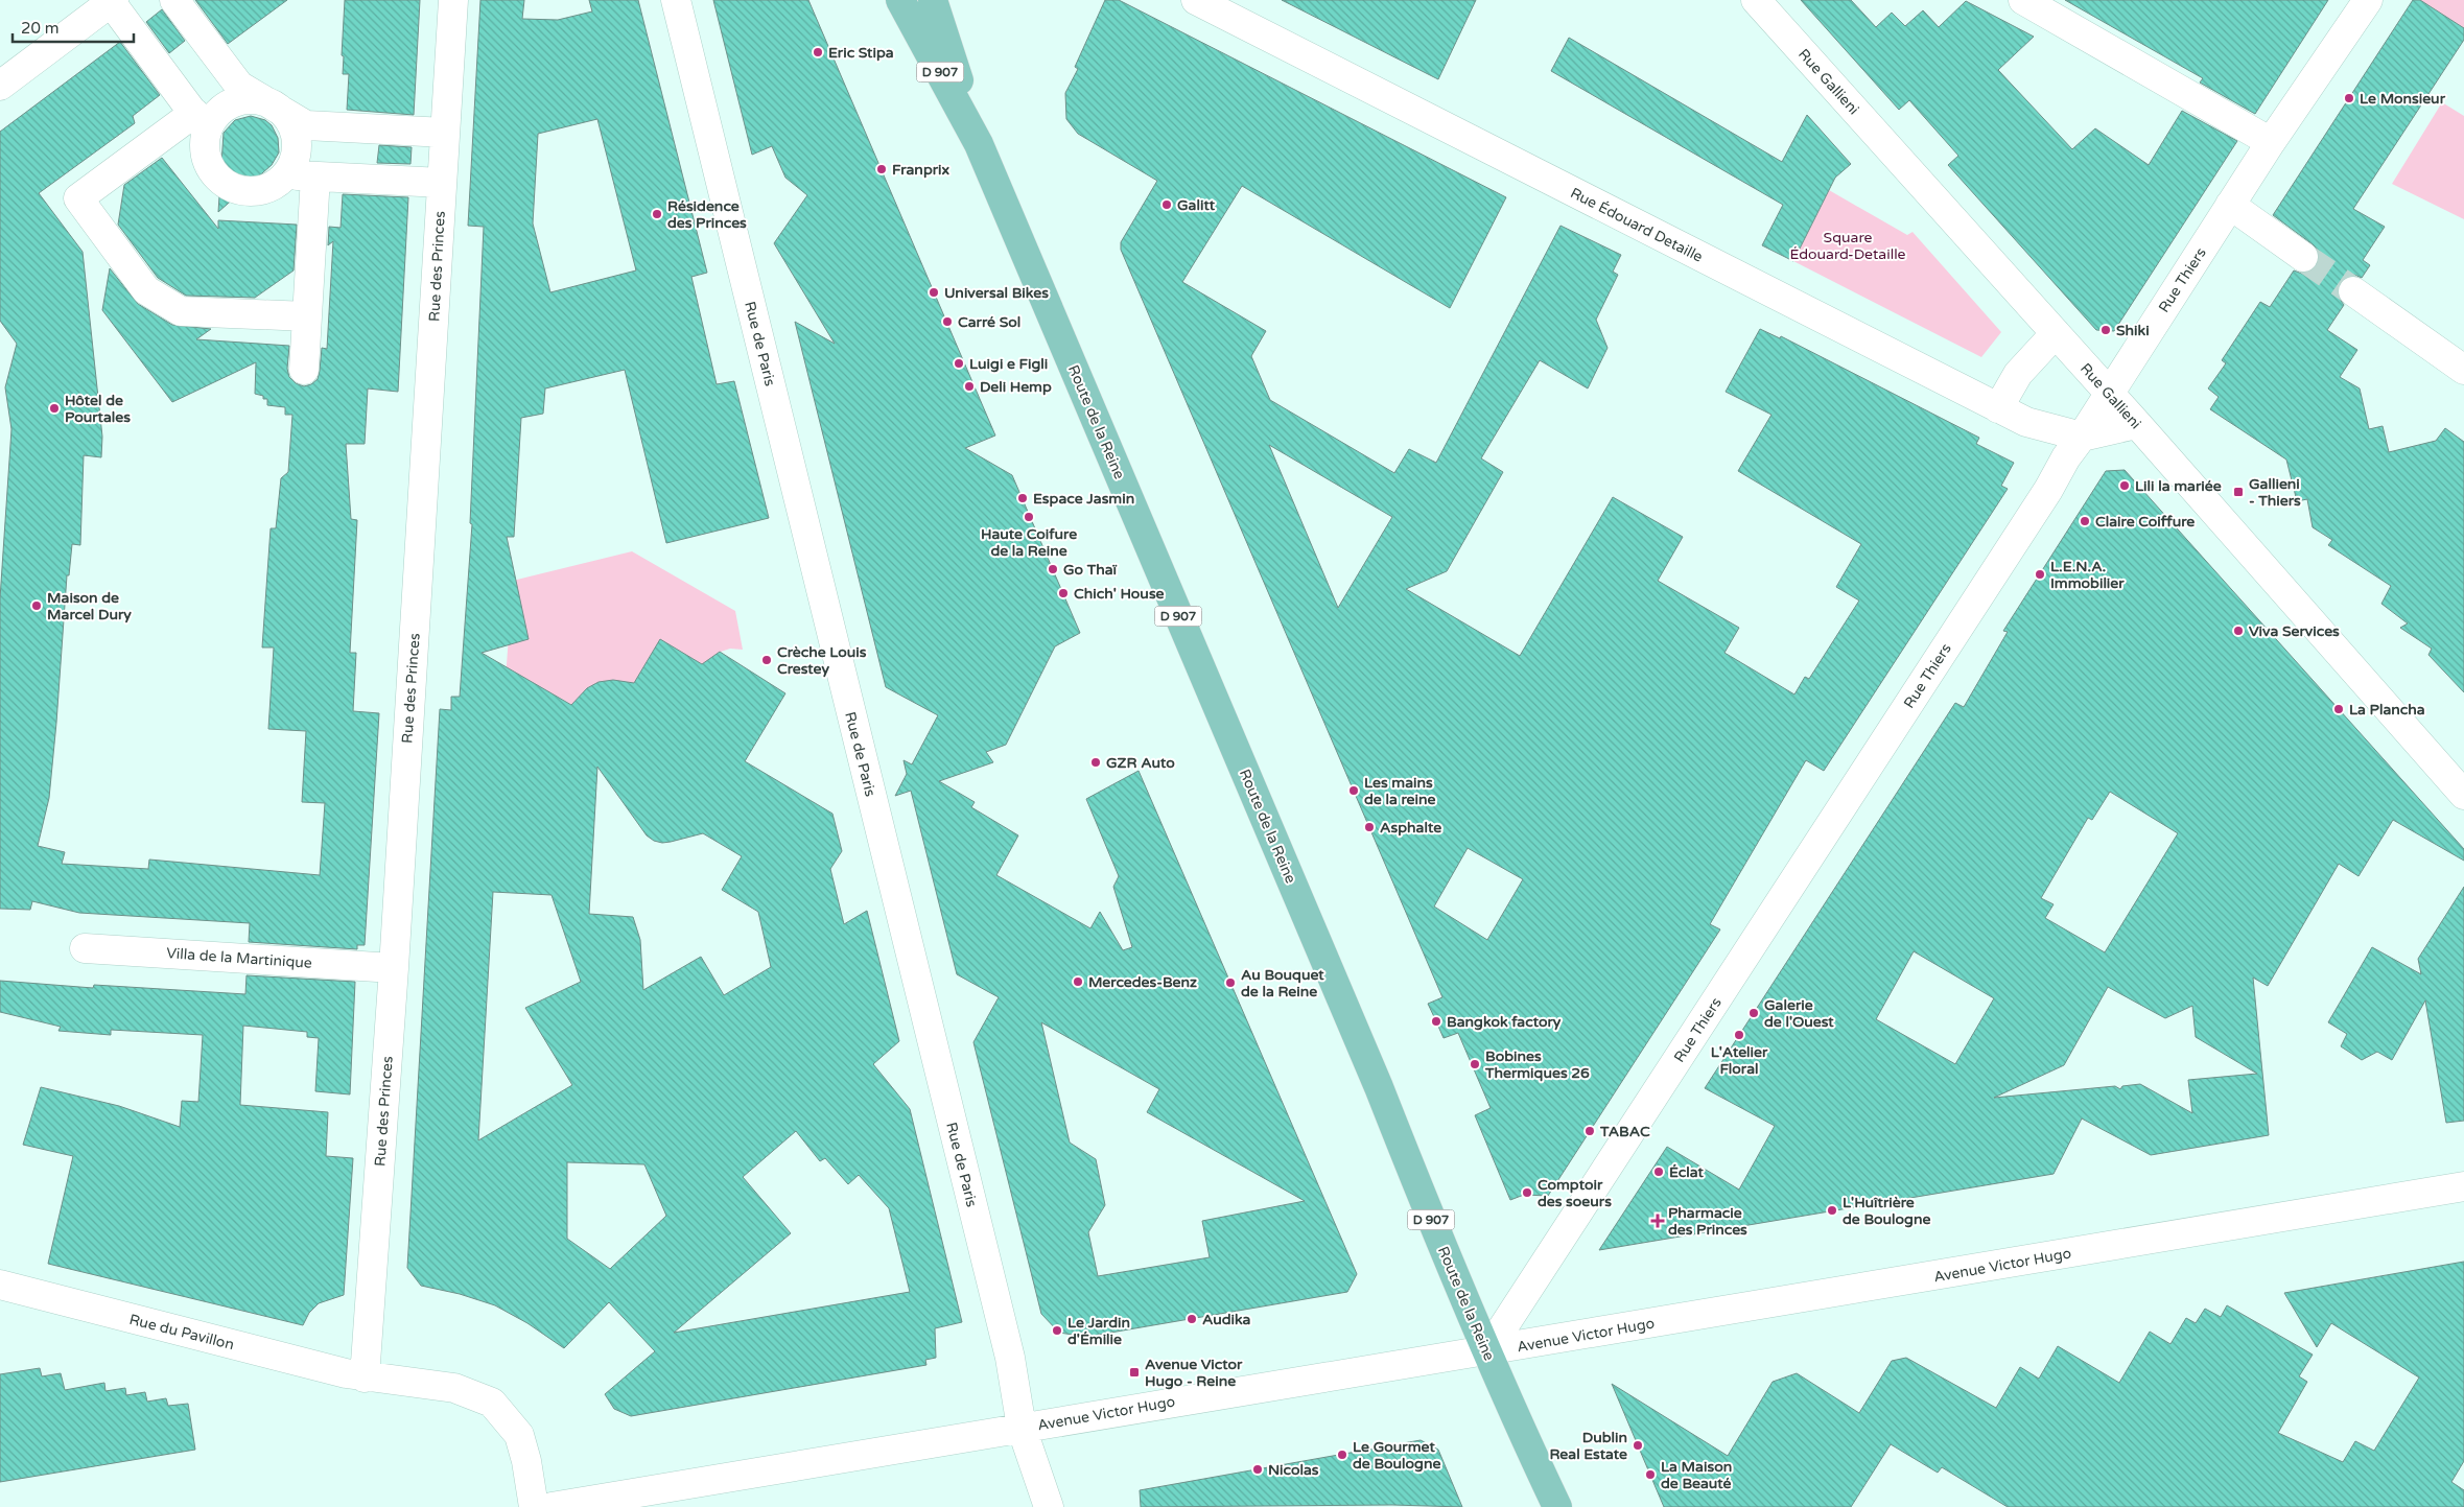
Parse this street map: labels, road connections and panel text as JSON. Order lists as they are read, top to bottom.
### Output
{
  "streets": {
    "main road": ["D 907", "Route de la Reine"],
    "street": [
      "Rue Gallieni",
      "Rue Édouard Detaille",
      "Rue des Princes",
      "Rue Thiers",
      "Rue de Paris",
      "Villa de la Martinique",
      "Avenue Victor Hugo",
      "Rue du Pavillon"
    ]
  },
  "crossings": [
    ["Rue Gallieni", "Rue Thiers"],
    ["Rue Édouard Detaille", "Rue Thiers"],
    ["Rue des Princes", "Villa de la Martinique"],
    ["Rue des Princes", "Rue du Pavillon"],
    ["Rue Thiers", "Route de la Reine"],
    ["Rue Thiers", "Avenue Victor Hugo"],
    ["Rue de Paris", "Avenue Victor Hugo"],
    ["Route de la Reine", "Avenue Victor Hugo"]
  ],
  "parks": ["Square Édouard-Detaille"],
  "places": {
    "other": [
      "Eric Stipa",
      "Le Monsieur",
      "Franprix",
      "Galitt",
      "Résidence des Princes",
      "Universal Bikes",
      "Carré Sol",
      "Shiki",
      "Luigi e Figli",
      "Deli Hemp",
      "Hôtel de Pourtales",
      "Lili la mariée",
      "Espace Jasmin",
      "Haute Coifure de la Reine",
      "Claire Coiffure",
      "Go Thaï",
      "L.E.N.A. Immobilier",
      "Chich' House",
      "Maison de Marcel Dury",
      "Viva Services",
      "Crèche Louis Crestey",
      "La Plancha",
      "GZR Auto",
      "Les mains de la reine",
      "Asphalte",
      "Mercedes-Benz",
      "Au Bouquet de la Reine",
      "Galerie de l'Ouest",
      "Bangkok factory",
      "L'Atelier Floral",
      "Bobines Thermiques 26",
      "TABAC",
      "Éclat",
      "Comptoir des soeurs",
      "L'Huîtrière de Boulogne",
      "Audika",
      "Le Jardin d'Émilie",
      "Dublin Real Estate",
      "Le Gourmet de Boulogne",
      "Nicolas",
      "La Maison de Beauté"
    ],
    "transit": ["Gallieni - Thiers", "Avenue Victor Hugo - Reine"],
    "health": ["Pharmacie des Princes"]
  },
  "scale_bar": "20 m"
}
